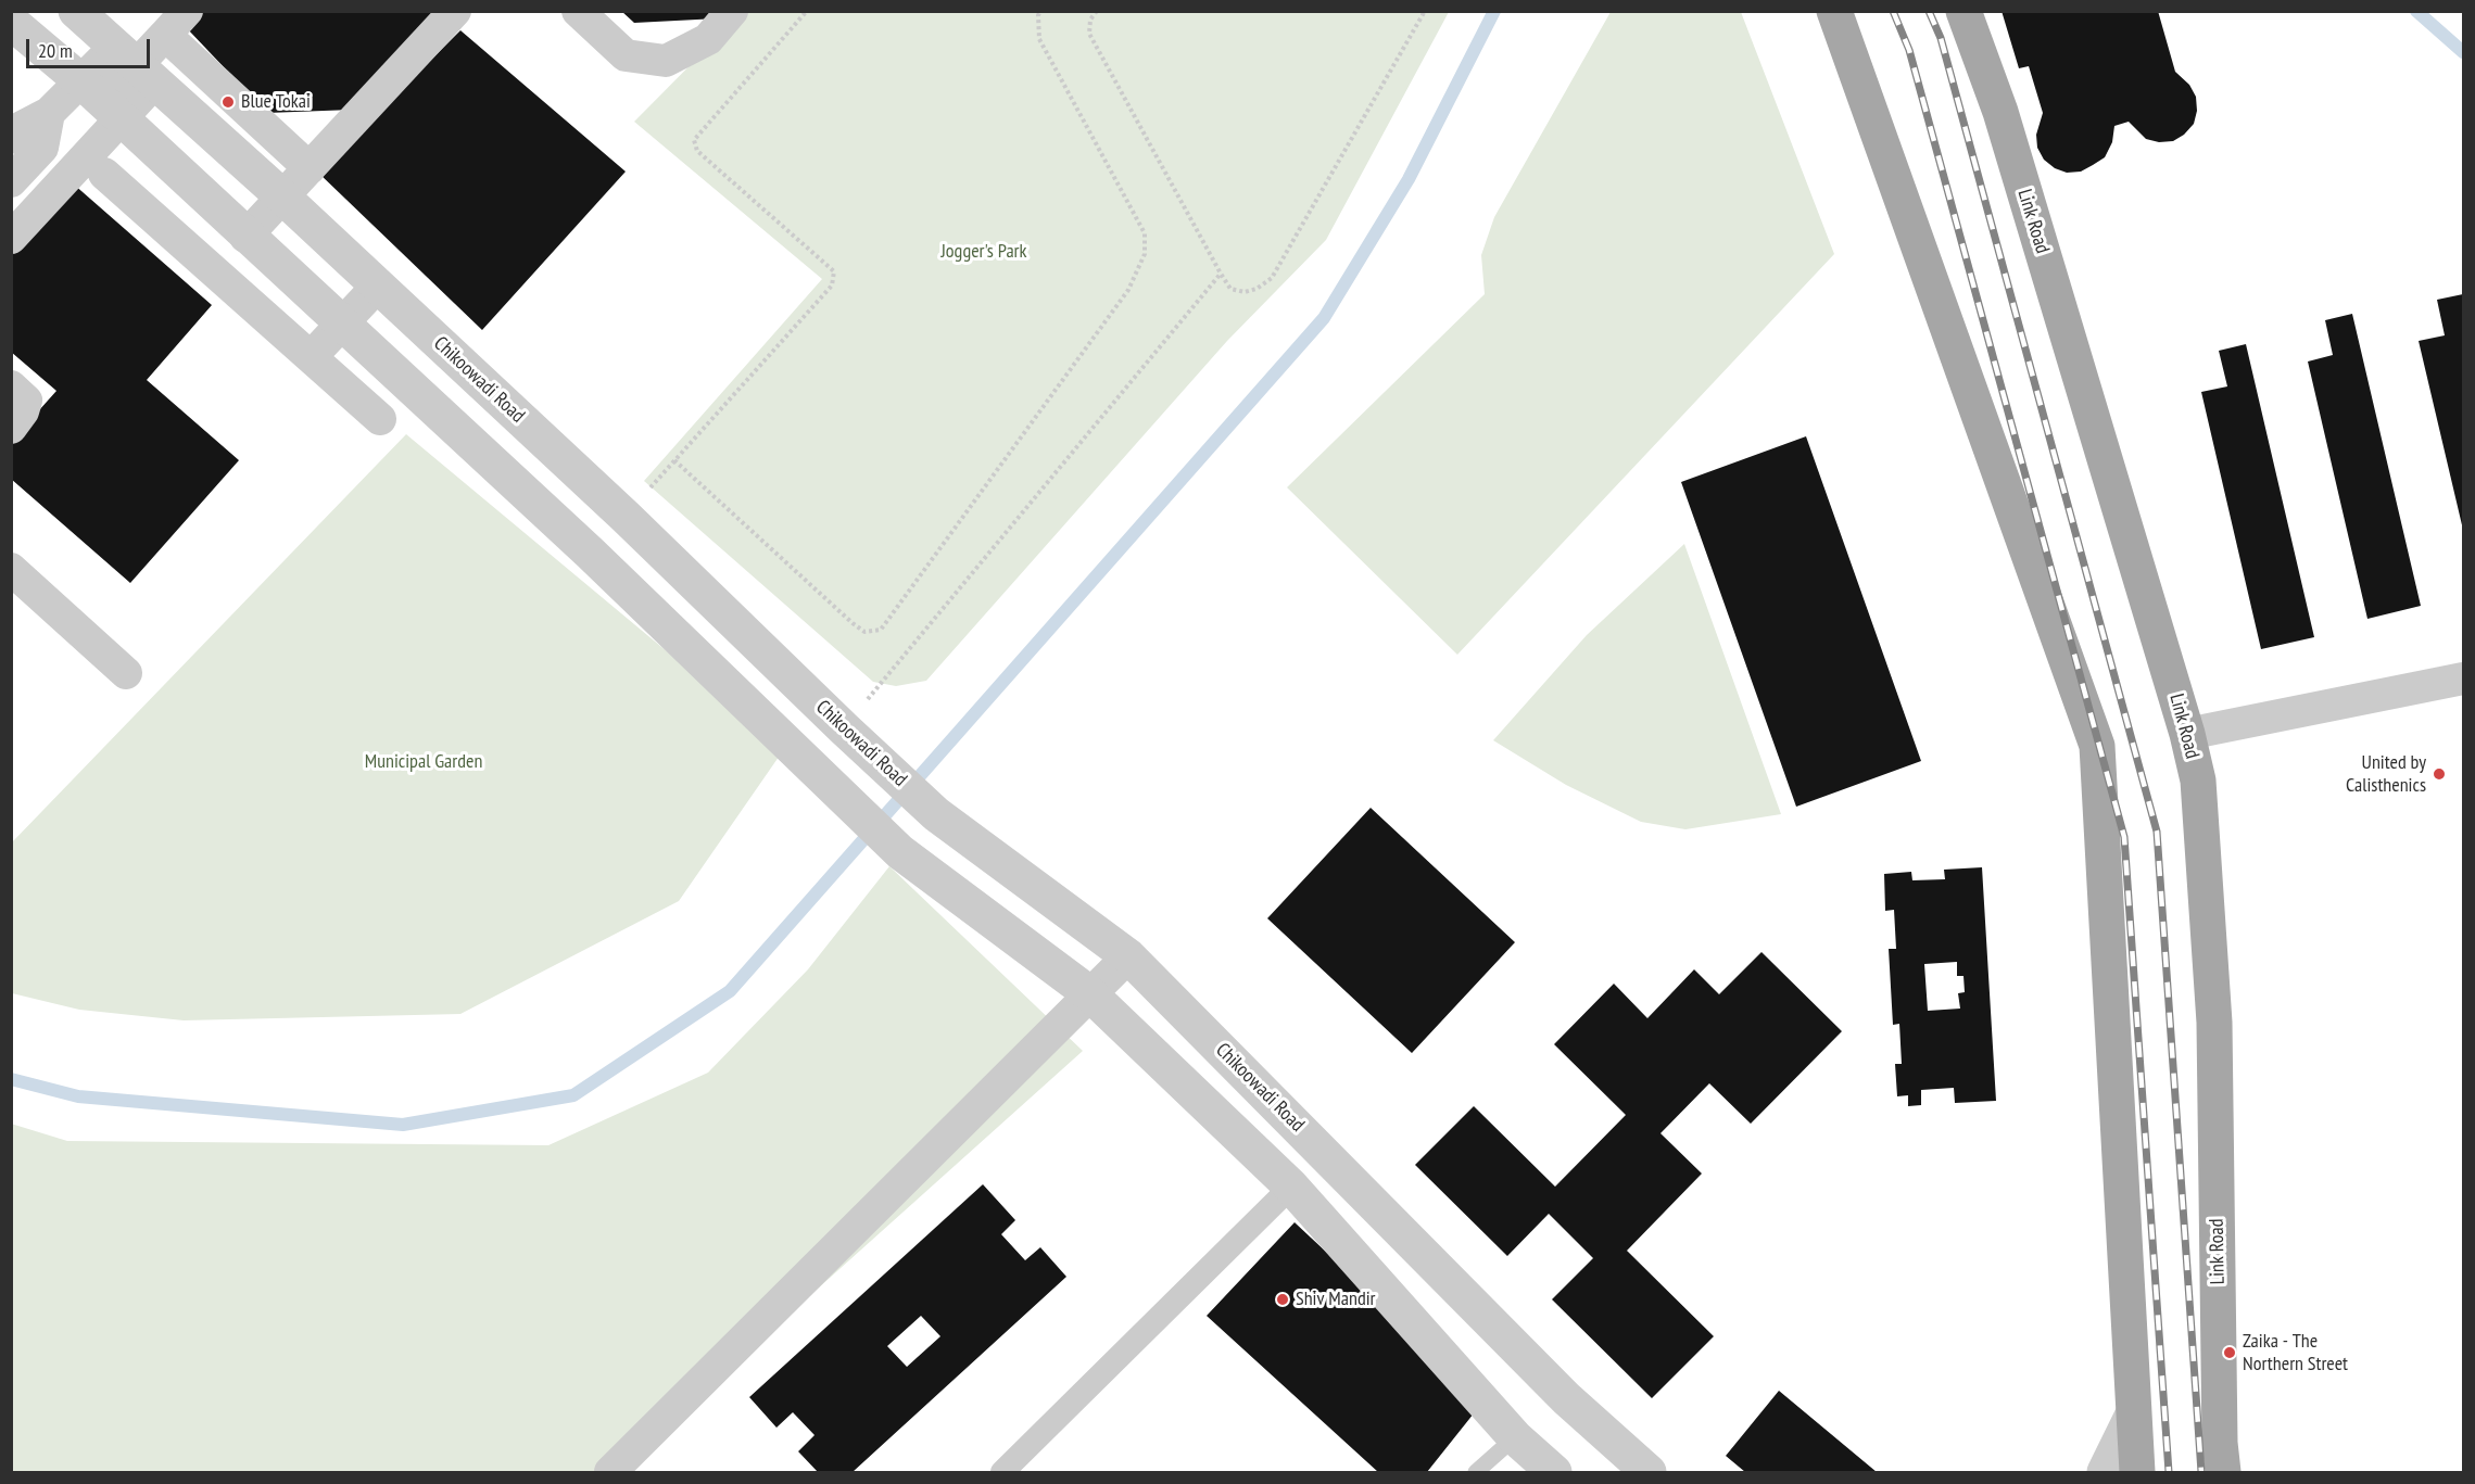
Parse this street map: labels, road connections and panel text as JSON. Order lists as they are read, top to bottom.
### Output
{
  "streets": {
    "main road": ["Link Road"],
    "street": ["Chikoowadi Road"]
  },
  "parks": ["Jogger's Park", "Municipal Garden"],
  "places": [
    "Blue Tokai",
    "United by Calisthenics",
    "Shiv Mandir",
    "Zaika - The Northern Street"
  ],
  "scale_bar": "20 m"
}
